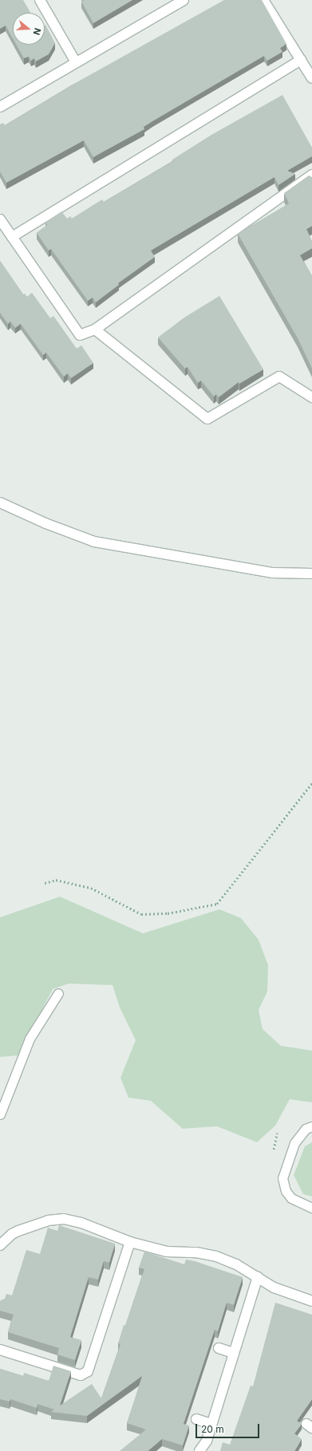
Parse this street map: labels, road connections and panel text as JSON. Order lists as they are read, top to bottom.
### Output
{
  "scale_bar": "20 m",
  "north": "right"
}
